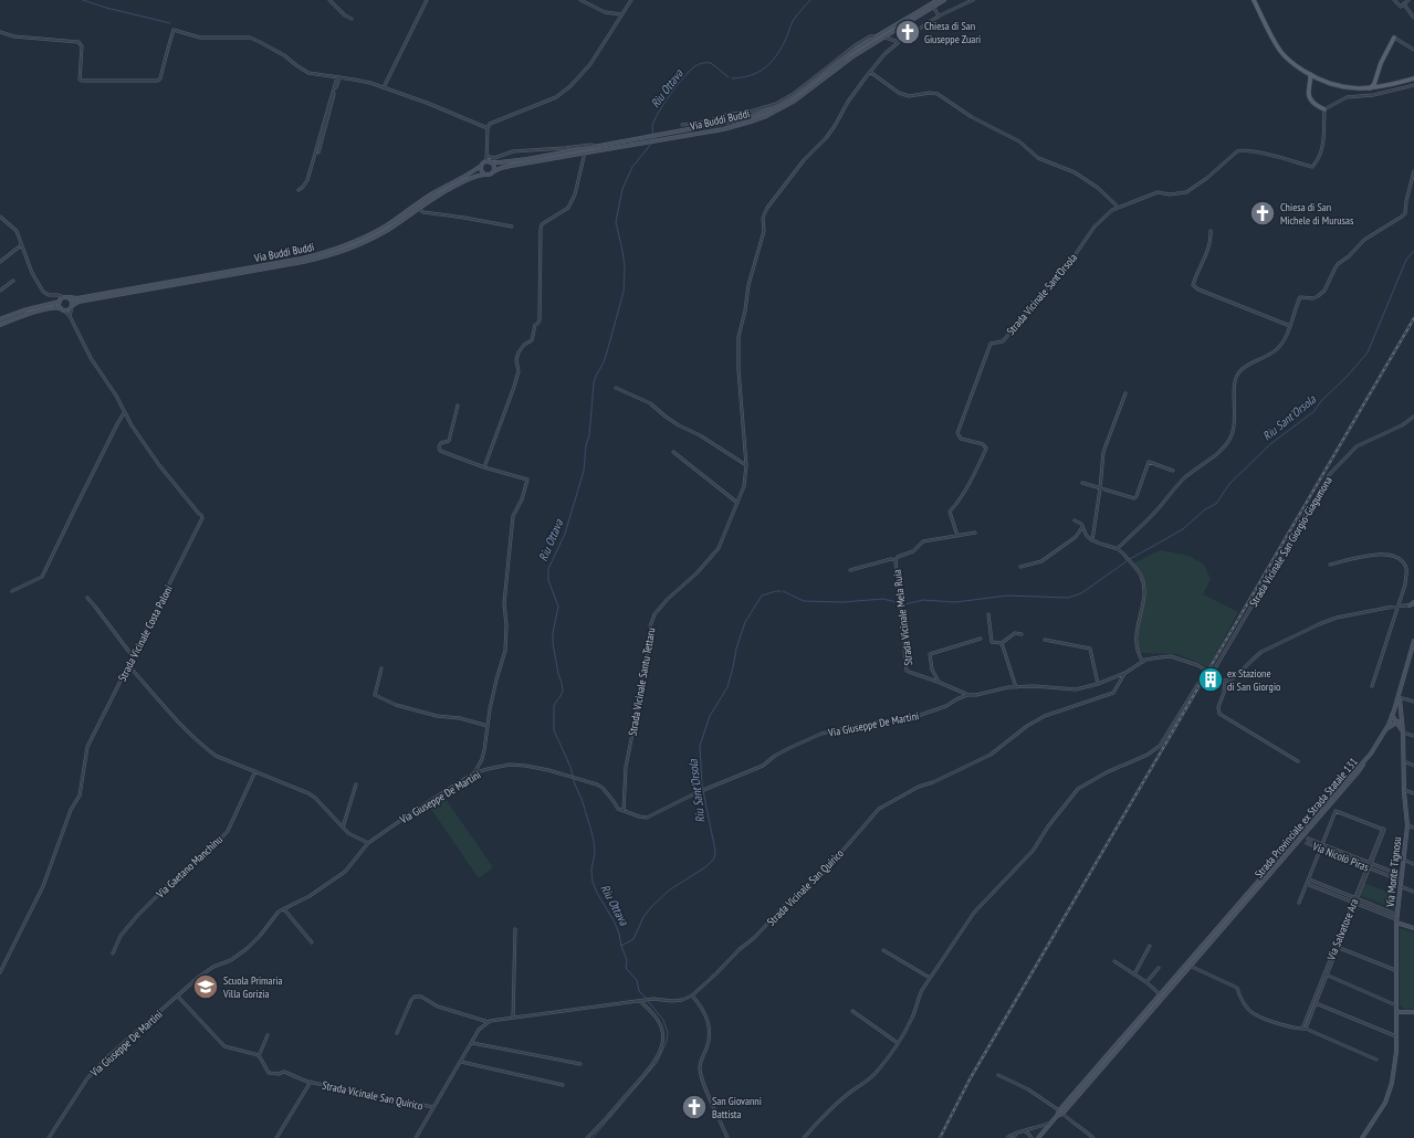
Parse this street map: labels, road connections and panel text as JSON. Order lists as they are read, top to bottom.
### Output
{
  "streets": {
    "main road": ["Via Buddi Buddi", "Strada Provinciale ex Strada Statale 131", "Via Monte Tignosu"],
    "street": [
      "Strada Vicinale Sant'Orsola",
      "Strada Vicinale San Giorgio-Giagumona",
      "Strada Vicinale Mela Ruia",
      "Strada Vicinale Costa Paloni",
      "Strada Vicinale Santu Tettaru",
      "Via Giuseppe De Martini",
      "Via Nicolò Piras",
      "Via Gaetano Manchinu",
      "Strada Vicinale San Quirico",
      "Via Salvatore Ara"
    ]
  },
  "crossings": [
    ["Via Buddi Buddi", "Strada Vicinale Costa Paloni"],
    ["Strada Vicinale Sant'Orsola", "Strada Vicinale Mela Ruia"],
    ["Strada Vicinale San Giorgio-Giagumona", "Via Giuseppe De Martini"],
    ["Strada Vicinale Mela Ruia", "Via Giuseppe De Martini"],
    ["Strada Vicinale Santu Tettaru", "Via Giuseppe De Martini"],
    ["Via Giuseppe De Martini", "Strada Vicinale San Quirico"],
    ["Via Nicolò Piras", "Via Monte Tignosu"],
    ["Via Nicolò Piras", "Via Salvatore Ara"]
  ],
  "water": ["Riu Ottava", "Riu Sant'Orsola"],
  "places": {
    "church": ["Chiesa di San Giuseppe Zuari", "Chiesa di San Michele di Murusas", "San Giovanni Battista"],
    "building": ["ex Stazione di San Giorgio"],
    "school or university": ["Scuola Primaria Villa Gorizia"]
  }
}
